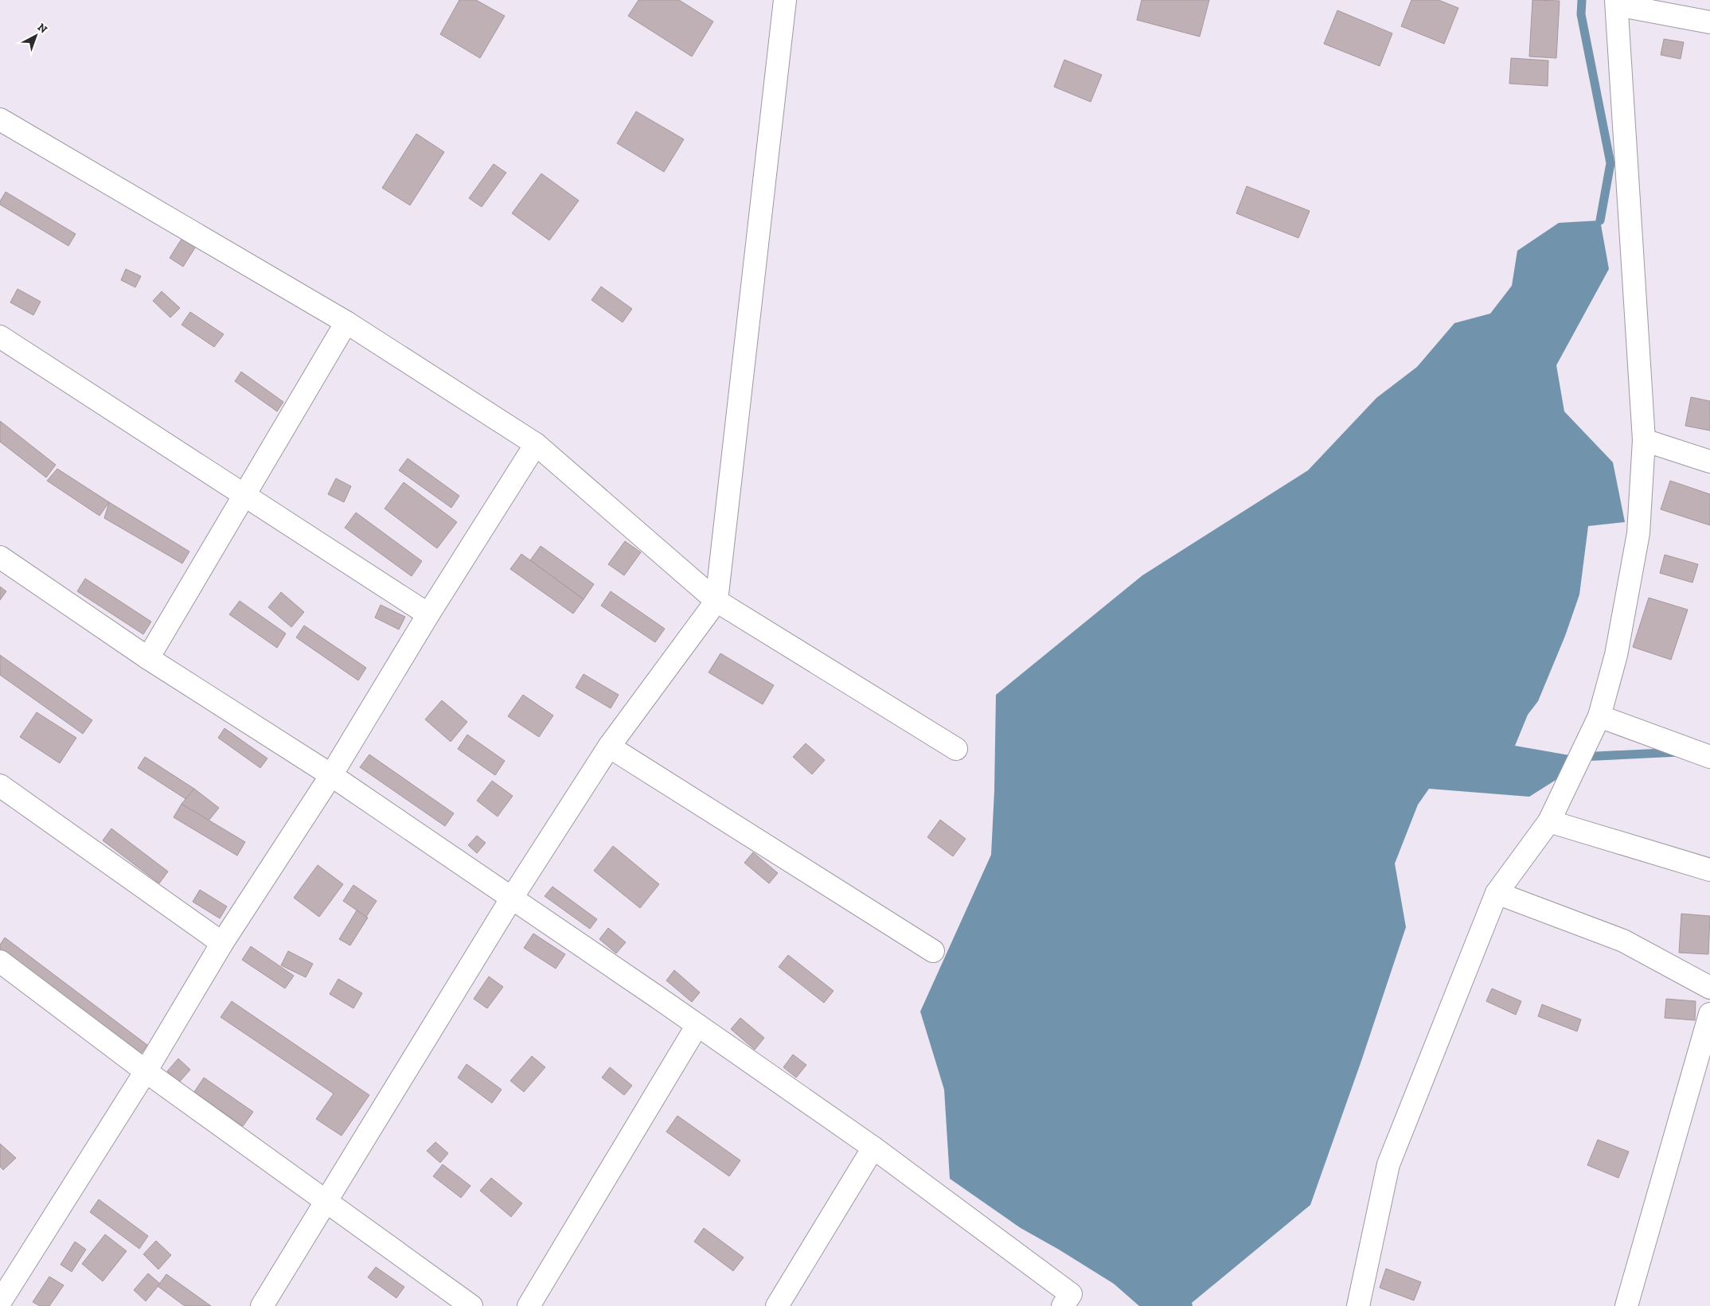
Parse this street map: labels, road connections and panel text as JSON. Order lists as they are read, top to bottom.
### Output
{
  "north": "top right"
}
